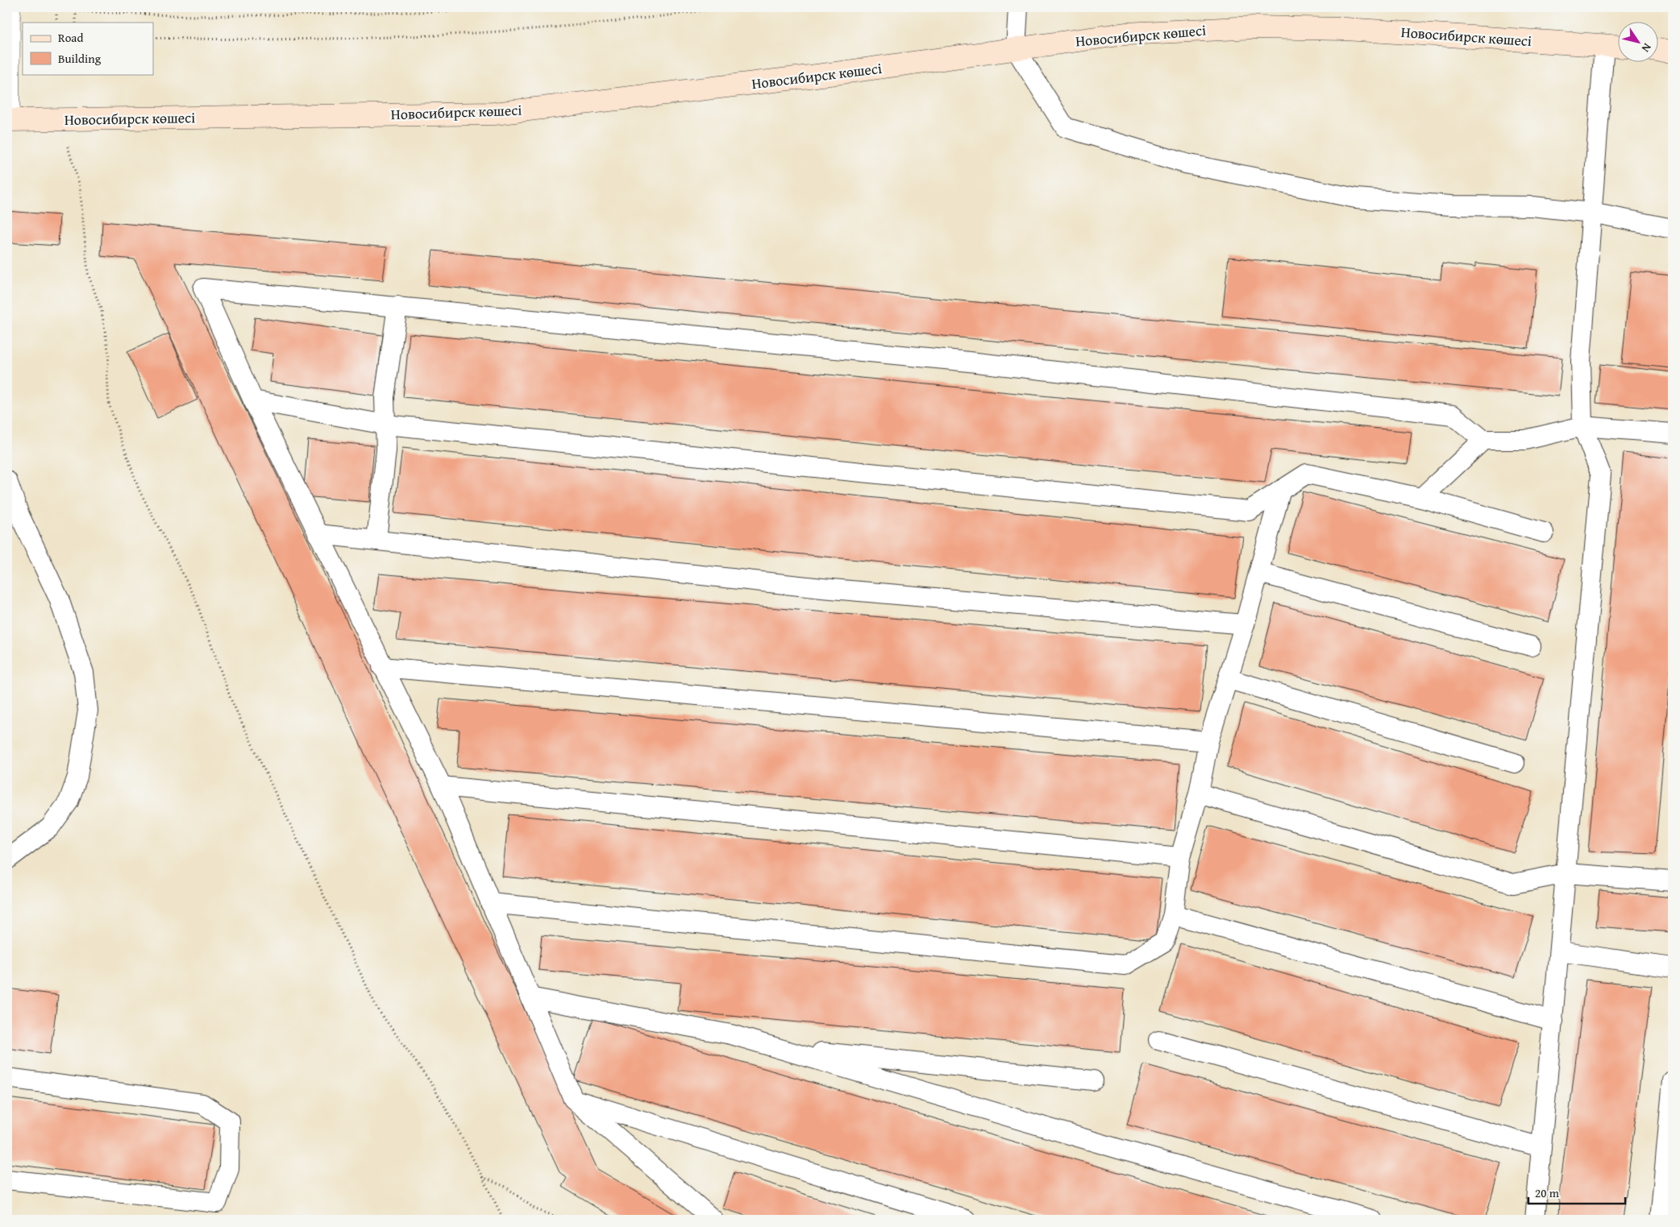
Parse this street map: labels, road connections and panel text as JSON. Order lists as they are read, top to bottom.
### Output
{
  "streets": {
    "main road": ["Новосибирск көшесі"]
  },
  "legend": ["Road", "Building"],
  "scale_bar": "20 m",
  "north": "bottom right"
}
